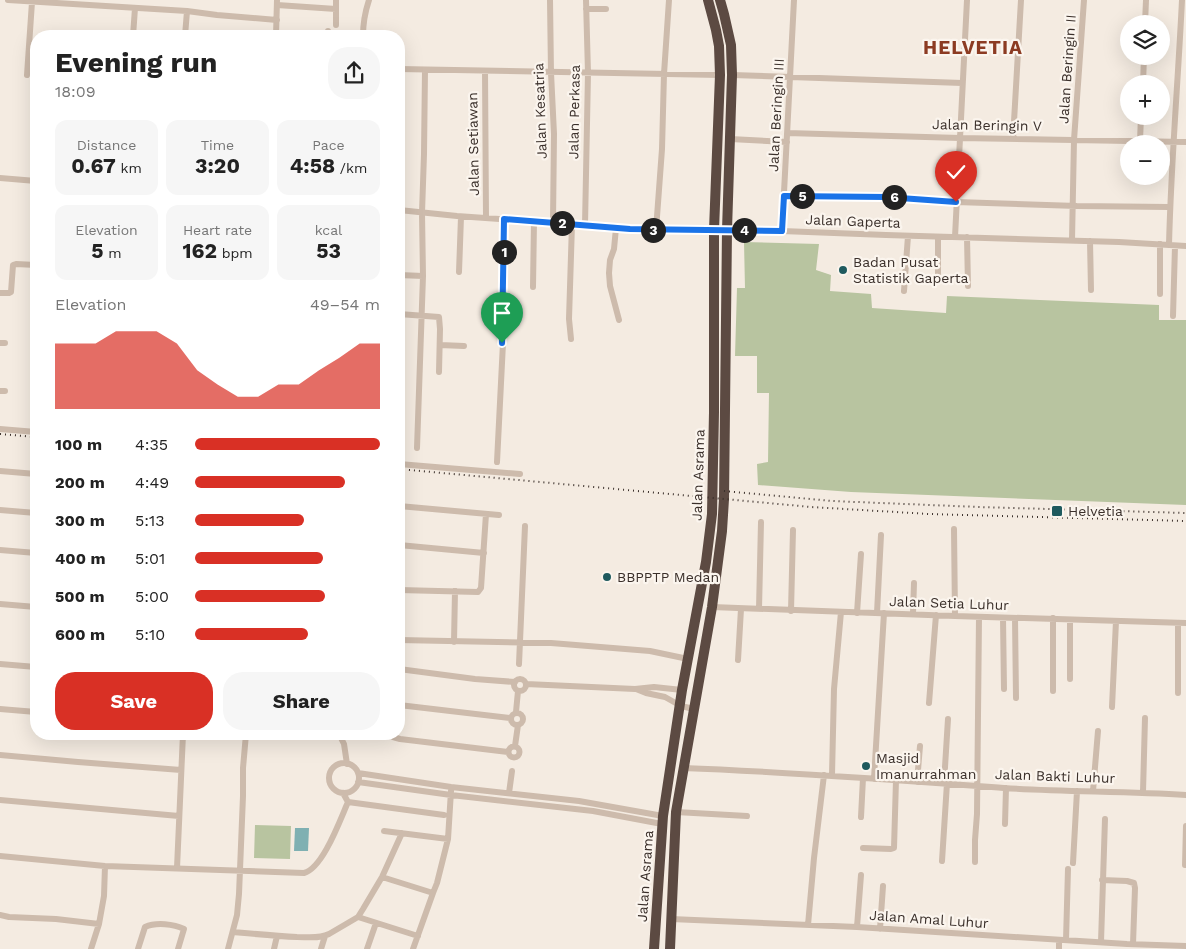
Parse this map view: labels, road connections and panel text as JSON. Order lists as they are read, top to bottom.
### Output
{
  "streets": {
    "highway": ["Jalan Asrama"],
    "street": [
      "Jalan Beringin II",
      "Jalan Kesatria",
      "Jalan Perkasa",
      "Jalan Beringin III",
      "Jalan Beringin V",
      "Jalan Setiawan",
      "Jalan Gaperta",
      "Jalan Setia Luhur",
      "Jalan Bakti Luhur",
      "Jalan Amal Luhur"
    ]
  },
  "crossings": [
    ["Jalan Beringin II", "Jalan Beringin V"],
    ["Jalan Beringin II", "Jalan Gaperta"],
    ["Jalan Kesatria", "Jalan Gaperta"],
    ["Jalan Perkasa", "Jalan Gaperta"],
    ["Jalan Beringin III", "Jalan Beringin V"],
    ["Jalan Beringin III", "Jalan Gaperta"],
    ["Jalan Setiawan", "Jalan Gaperta"],
    ["Jalan Gaperta", "Jalan Asrama"],
    ["Jalan Asrama", "Jalan Setia Luhur"],
    ["Jalan Asrama", "Jalan Bakti Luhur"],
    ["Jalan Asrama", "Jalan Amal Luhur"]
  ],
  "districts": ["HELVETIA"],
  "places": {
    "other": ["Badan Pusat Statistik Gaperta", "BBPPTP Medan", "Masjid Imanurrahman"],
    "transit": ["Helvetia"]
  },
  "page": {
    "map_buttons": ["+", "−"],
    "heading": ["Evening run", "18:09"],
    "stats": [
      ["Distance", "0.67 km"],
      ["Time", "3:20"],
      ["Pace", "4:58 /km"],
      ["Elevation", "5 m"],
      ["Heart rate", "162 bpm"],
      ["kcal", "53"]
    ],
    "pins": [
      "5",
      "6",
      "2",
      "3",
      "4",
      "1"
    ],
    "chart": ["Elevation", "49–54 m"],
    "list": [
      {
        "name": "100 m",
        "note": "4:35"
      },
      {
        "name": "200 m",
        "note": "4:49"
      },
      {
        "name": "300 m",
        "note": "5:13"
      },
      {
        "name": "400 m",
        "note": "5:01"
      },
      {
        "name": "500 m",
        "note": "5:00"
      },
      {
        "name": "600 m",
        "note": "5:10"
      }
    ],
    "buttons": ["Save", "Share"]
  }
}
